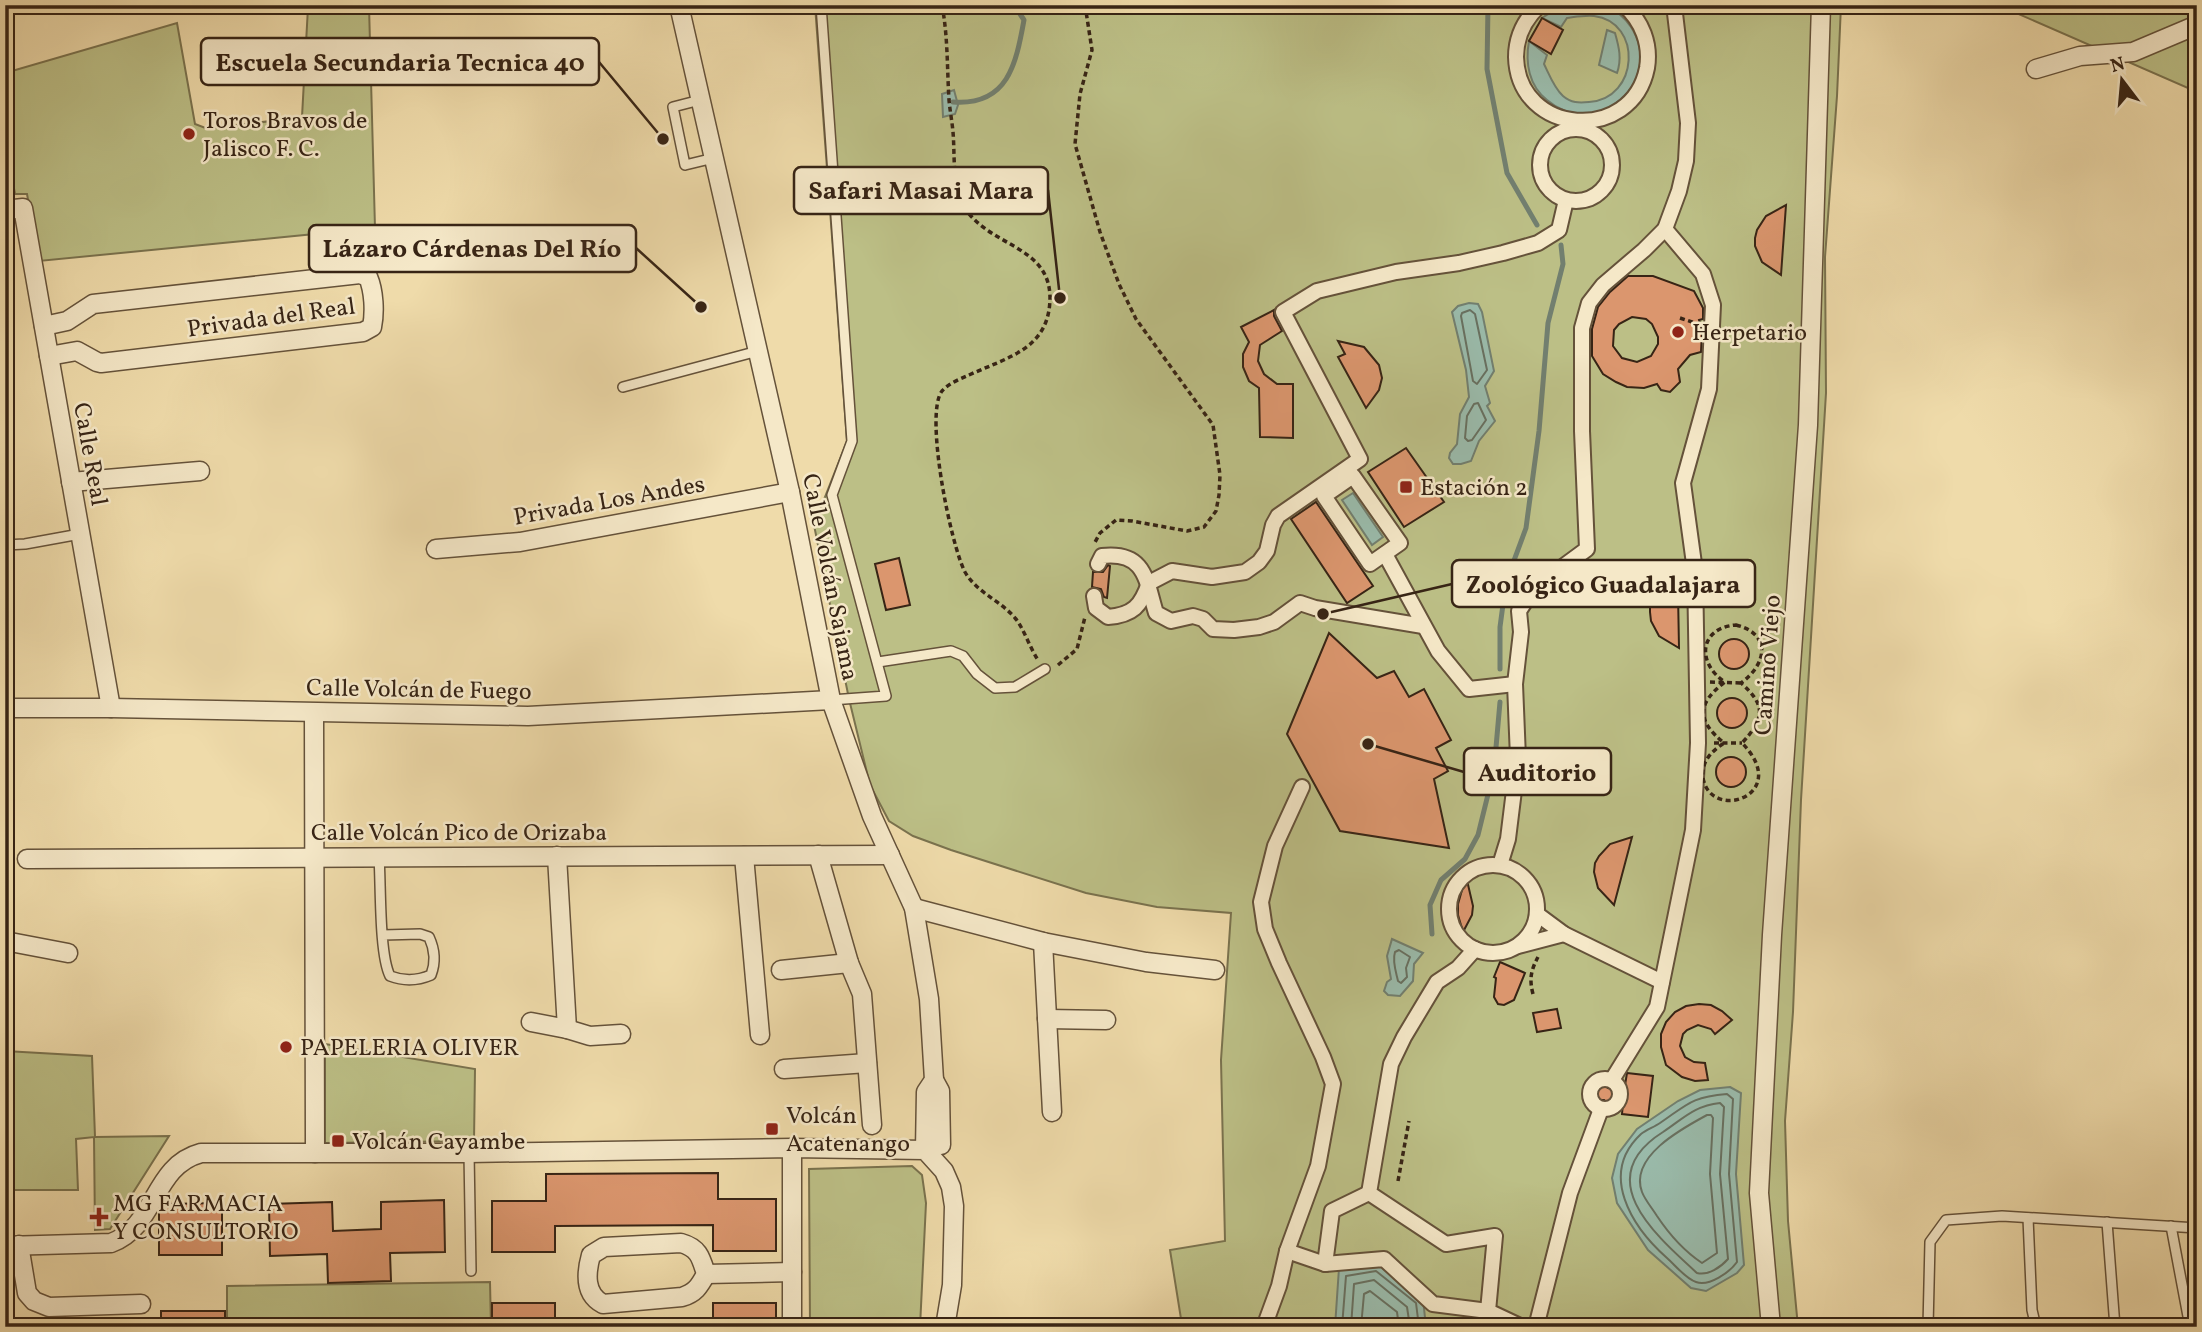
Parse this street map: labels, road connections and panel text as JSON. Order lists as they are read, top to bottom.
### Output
{
  "streets": {
    "street": [
      "Privada del Real",
      "Calle Real",
      "Privada Los Andes",
      "Calle Volcán Sajama",
      "Camino Viejo",
      "Calle Volcán de Fuego",
      "Calle Volcán Pico de Orizaba"
    ]
  },
  "crossings": [
    ["Privada del Real", "Calle Real"],
    ["Calle Real", "Calle Volcán de Fuego"],
    ["Privada Los Andes", "Calle Volcán Sajama"],
    ["Calle Volcán Sajama", "Calle Volcán de Fuego"],
    ["Calle Volcán Sajama", "Calle Volcán Pico de Orizaba"]
  ],
  "places": {
    "other": [
      "Toros Bravos de Jalisco F. C.",
      "Escuela Secundaria Tecnica 40",
      "Safari Masai Mara",
      "Lázaro Cárdenas Del Río",
      "Herpetario",
      "Zoológico Guadalajara",
      "Auditorio",
      "PAPELERIA OLIVER"
    ],
    "transit": ["Estación 2", "Volcán Acatenango", "Volcán Cayambe"],
    "health": ["MG FARMACIA Y CONSULTORIO"]
  },
  "north": "top"
}
